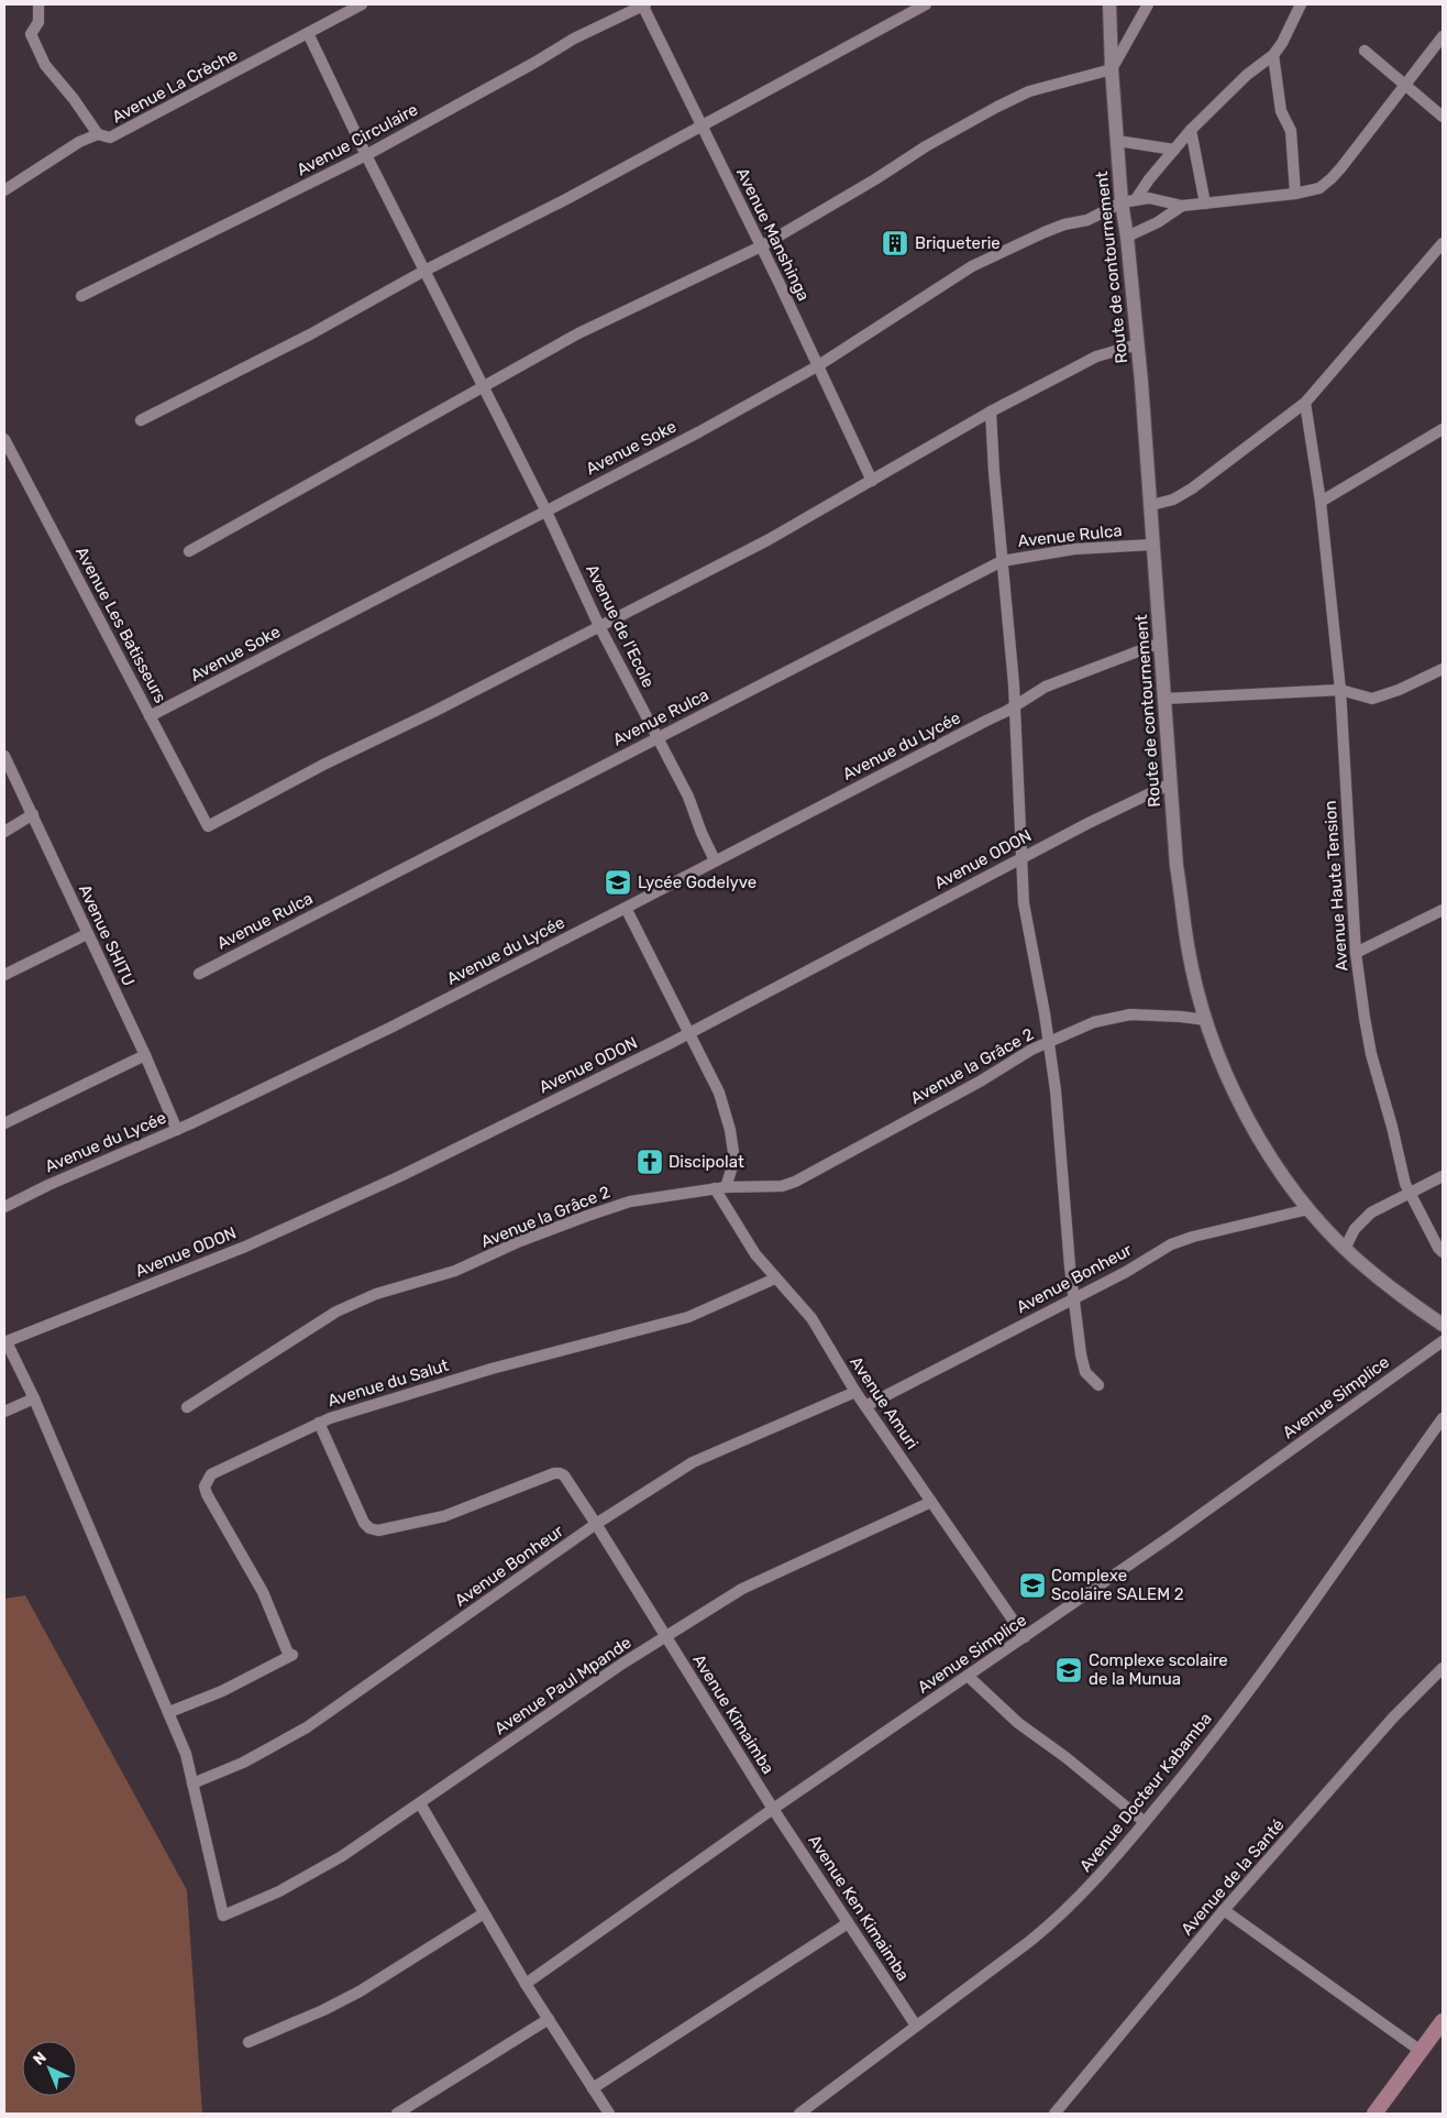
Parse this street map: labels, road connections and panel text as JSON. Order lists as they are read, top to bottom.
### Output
{
  "streets": {
    "street": [
      "Avenue La Crèche",
      "Avenue Circulaire",
      "Avenue Manshinga",
      "Route de contournement",
      "Avenue Soke",
      "Avenue Rulca",
      "Avenue Les Batisseurs",
      "Avenue de l'Ecole",
      "Avenue du Lycée",
      "Avenue ODON",
      "Avenue Haute Tension",
      "Avenue SHITU",
      "Avenue la Grâce 2",
      "Avenue Bonheur",
      "Avenue du Salut",
      "Avenue Simplice",
      "Avenue Amuri",
      "Avenue Paul Mpande",
      "Avenue Kimaimba",
      "Avenue Docteur Kabamba",
      "Avenue de la Santé",
      "Avenue Ken Kimaimba"
    ]
  },
  "crossings": [
    ["Avenue La Crèche", "Avenue de l'Ecole"],
    ["Avenue Circulaire", "Avenue Manshinga"],
    ["Avenue Circulaire", "Avenue de l'Ecole"],
    ["Avenue Manshinga", "Avenue Soke"],
    ["Route de contournement", "Avenue Soke"],
    ["Route de contournement", "Avenue Rulca"],
    ["Route de contournement", "Avenue du Lycée"],
    ["Route de contournement", "Avenue ODON"],
    ["Route de contournement", "Avenue la Grâce 2"],
    ["Route de contournement", "Avenue Bonheur"],
    ["Avenue Soke", "Avenue Les Batisseurs"],
    ["Avenue Soke", "Avenue de l'Ecole"],
    ["Avenue Rulca", "Avenue de l'Ecole"],
    ["Avenue Les Batisseurs", "Avenue de l'Ecole"],
    ["Avenue de l'Ecole", "Avenue du Lycée"],
    ["Avenue du Lycée", "Avenue SHITU"],
    ["Avenue la Grâce 2", "Avenue Amuri"],
    ["Avenue Bonheur", "Avenue Amuri"],
    ["Avenue Bonheur", "Avenue Paul Mpande"],
    ["Avenue Bonheur", "Avenue Kimaimba"],
    ["Avenue du Salut", "Avenue Amuri"],
    ["Avenue du Salut", "Avenue Kimaimba"],
    ["Avenue Simplice", "Avenue Amuri"],
    ["Avenue Simplice", "Avenue Kimaimba"],
    ["Avenue Simplice", "Avenue Ken Kimaimba"],
    ["Avenue Amuri", "Avenue Paul Mpande"],
    ["Avenue Paul Mpande", "Avenue Kimaimba"],
    ["Avenue Kimaimba", "Avenue Ken Kimaimba"],
    ["Avenue Docteur Kabamba", "Avenue Ken Kimaimba"]
  ],
  "places": {
    "building": ["Briqueterie"],
    "school or university": ["Lycée Godelyve", "Complexe Scolaire SALEM 2", "Complexe scolaire de la Munua"],
    "church": ["Discipolat"]
  },
  "north": "top left"
}
